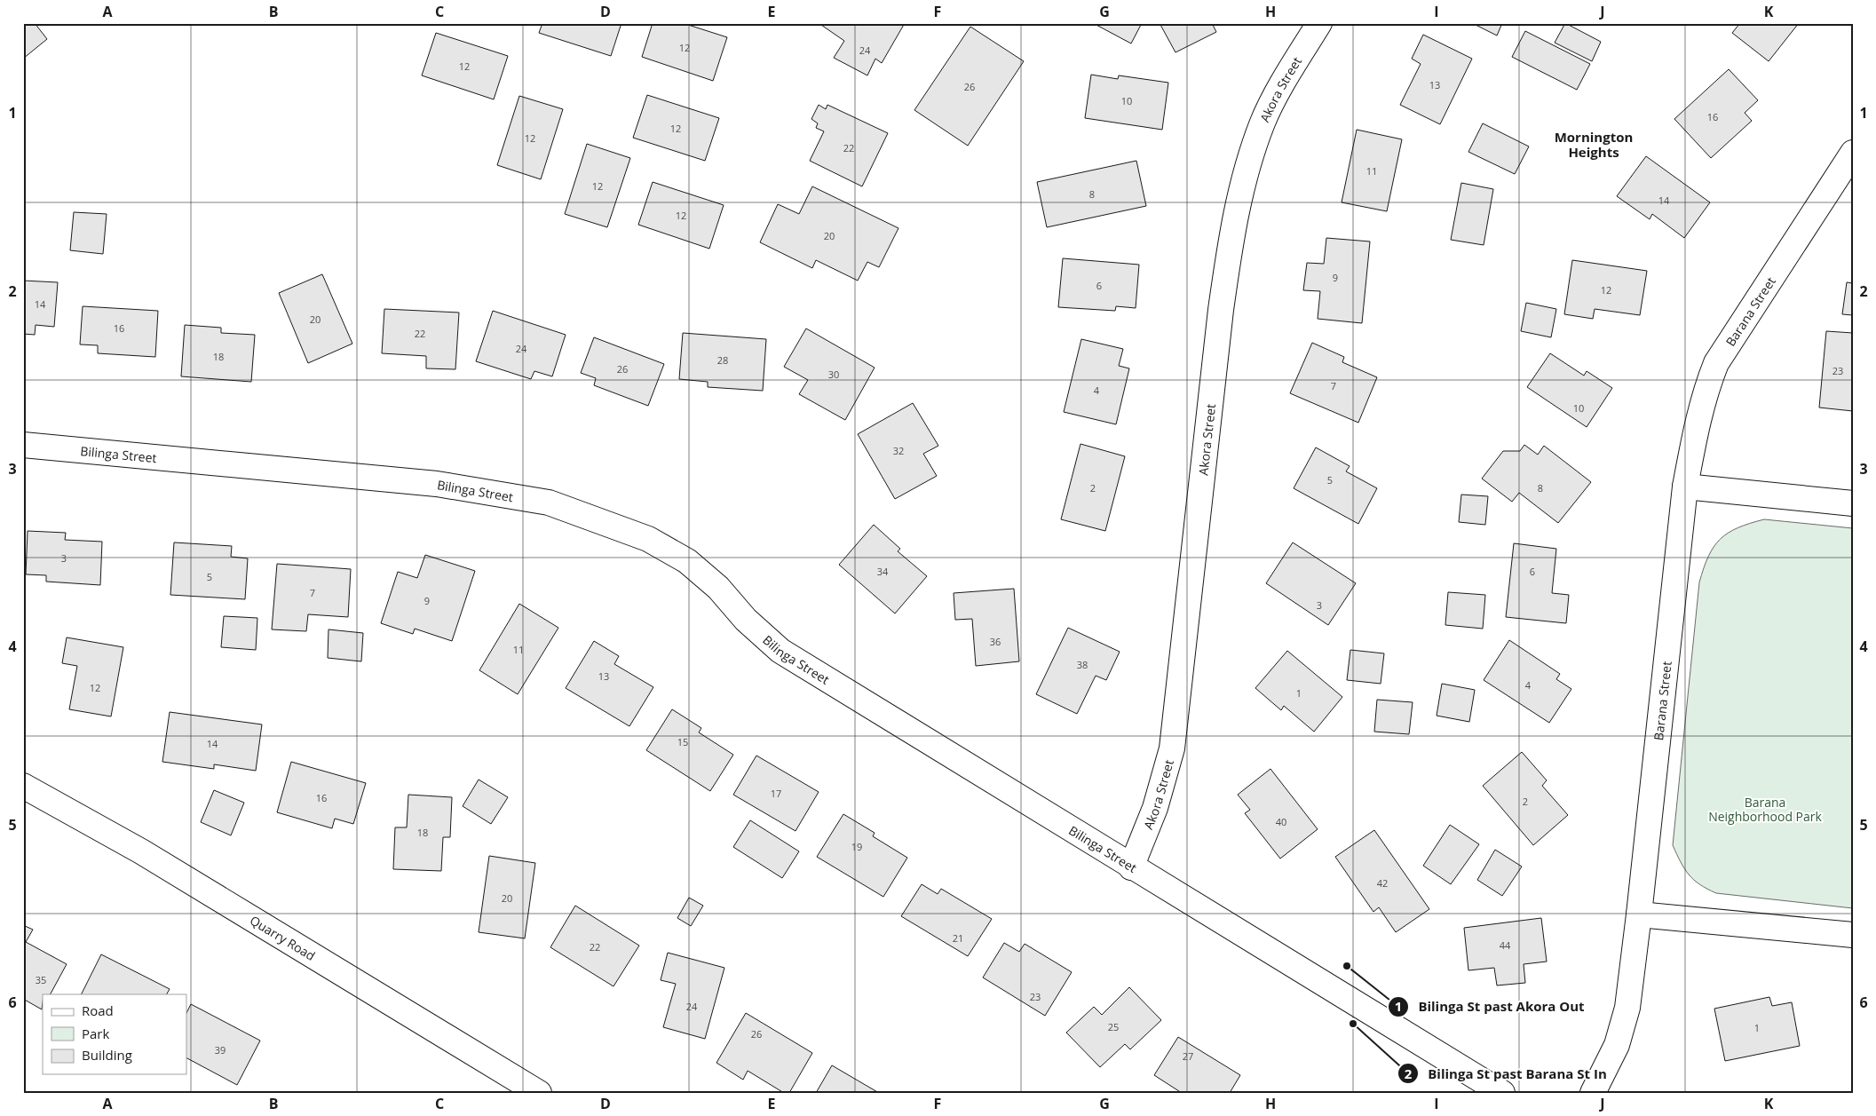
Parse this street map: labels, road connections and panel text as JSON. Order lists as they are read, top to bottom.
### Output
{
  "streets": {
    "street": [
      "Akora Street",
      "Barana Street",
      "Bilinga Street",
      "Quarry Road"
    ]
  },
  "crossings": [
    ["Akora Street", "Bilinga Street"]
  ],
  "districts": ["Mornington Heights"],
  "parks": ["Barana Neighborhood Park"],
  "places": ["Bilinga St past Akora Out", "Bilinga St past Barana St In"],
  "house_numbers": [
    "12",
    "24",
    "12",
    "13",
    "26",
    "10",
    "16",
    "12",
    "12",
    "22",
    "11",
    "12",
    "8",
    "14",
    "12",
    "20",
    "9",
    "6",
    "12",
    "14",
    "20",
    "16",
    "22",
    "24",
    "18",
    "28",
    "26",
    "23",
    "30",
    "7",
    "4",
    "10",
    "32",
    "5",
    "2",
    "8",
    "3",
    "34",
    "6",
    "5",
    "7",
    "9",
    "3",
    "36",
    "11",
    "38",
    "13",
    "4",
    "12",
    "1",
    "15",
    "14",
    "17",
    "16",
    "2",
    "40",
    "18",
    "19",
    "42",
    "20",
    "21",
    "44",
    "22",
    "35",
    "23",
    "24",
    "25",
    "1",
    "26",
    "39",
    "27"
  ],
  "legend": ["Road", "Park", "Building"],
  "grid": {
    "columns": [
      "A",
      "B",
      "C",
      "D",
      "E",
      "F",
      "G",
      "H",
      "I",
      "J",
      "K"
    ],
    "rows": [
      "1",
      "2",
      "3",
      "4",
      "5",
      "6"
    ]
  }
}
